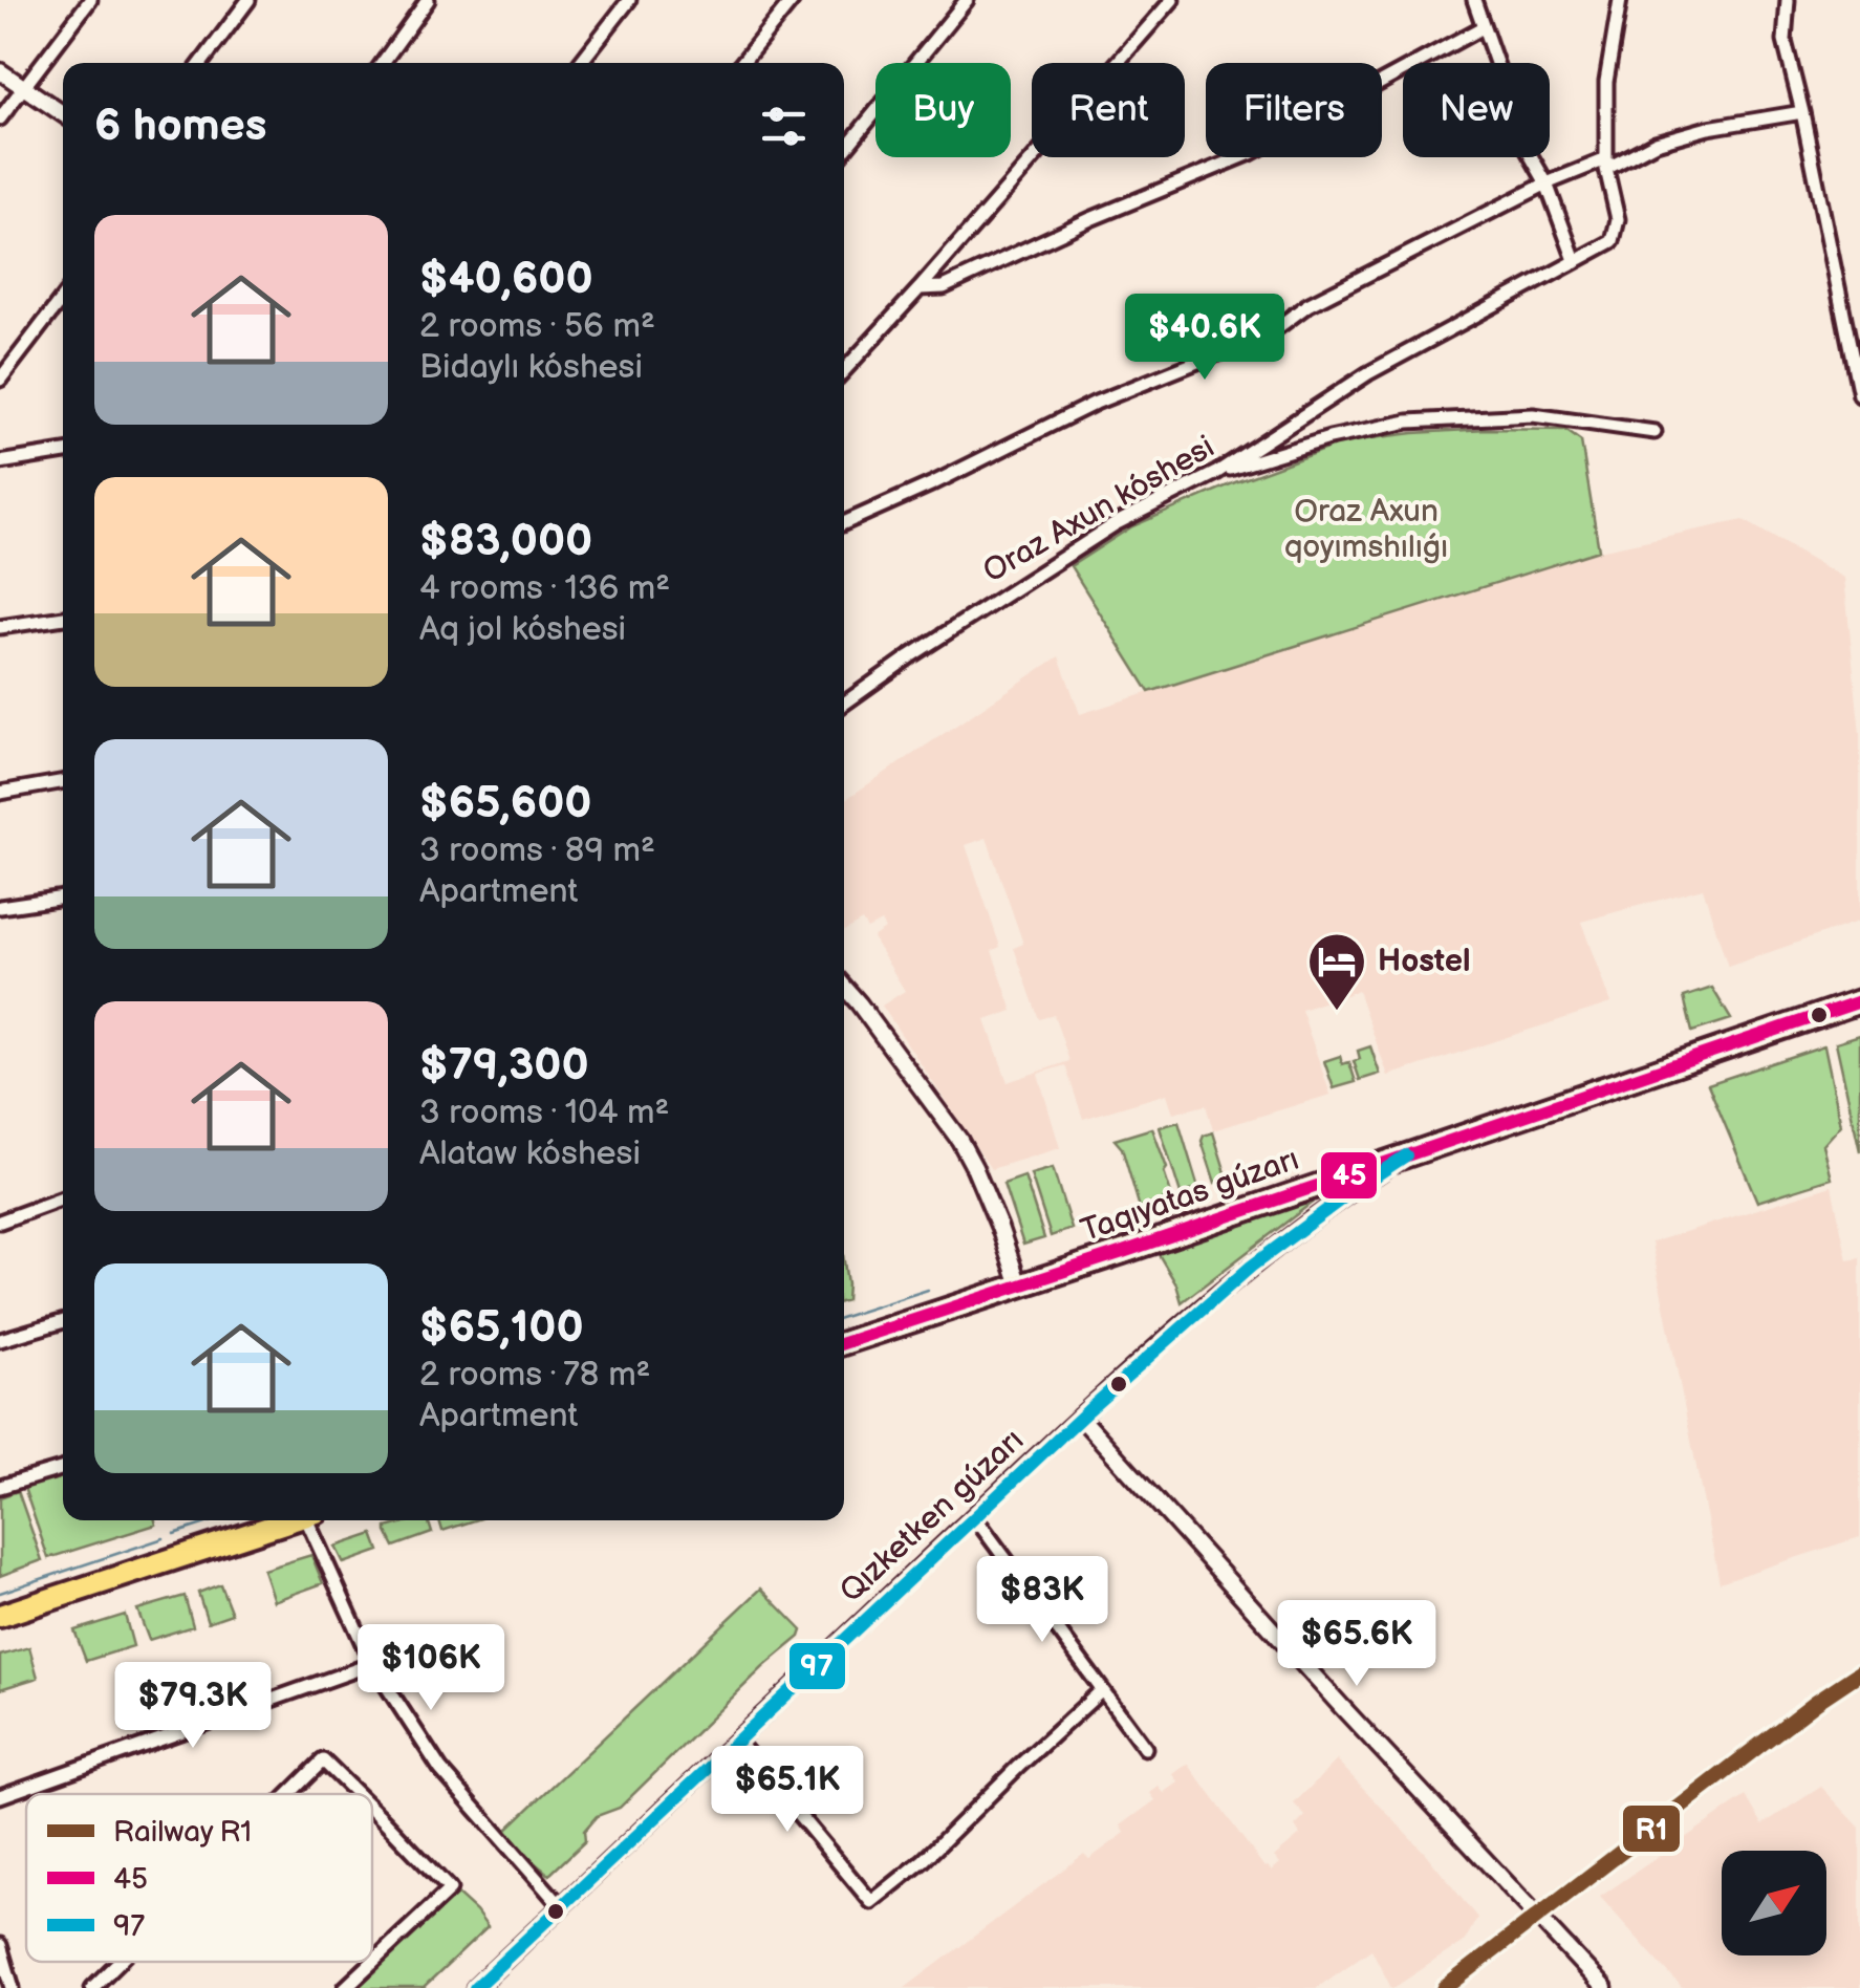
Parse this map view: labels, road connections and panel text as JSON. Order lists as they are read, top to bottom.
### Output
{
  "streets": {
    "highway": ["Taqıyatas gúzarı"],
    "street": ["Oraz Axun kóshesi", "Qızketken gúzarı"]
  },
  "crossings": [
    ["Taqıyatas gúzarı", "Qızketken gúzarı"]
  ],
  "parks": ["Oraz Axun qoyımshılıǵı"],
  "places": {
    "hotel": ["Hostel"]
  },
  "lines": ["transit line 45", "transit line 97", "rail line R1"],
  "legend": ["Railway R1", "45", "97"],
  "north": "top right",
  "page": {
    "chip": [
      "Buy",
      "Rent",
      "Filters",
      "New"
    ],
    "heading": "6 homes",
    "list": [
      {
        "name": "$40,600",
        "note": "2 rooms · 56 m² · Bidaylı kóshesi"
      },
      {
        "name": "$83,000",
        "note": "4 rooms · 136 m² · Aq jol kóshesi"
      },
      {
        "name": "$65,600",
        "note": "3 rooms · 89 m² · Apartment"
      },
      {
        "name": "$79,300",
        "note": "3 rooms · 104 m² · Alataw kóshesi"
      },
      {
        "name": "$65,100",
        "note": "2 rooms · 78 m² · Apartment"
      }
    ],
    "price": [
      "$40.6K",
      "$83K",
      "$65.6K",
      "$106K",
      "$79.3K",
      "$65.1K"
    ]
  }
}
